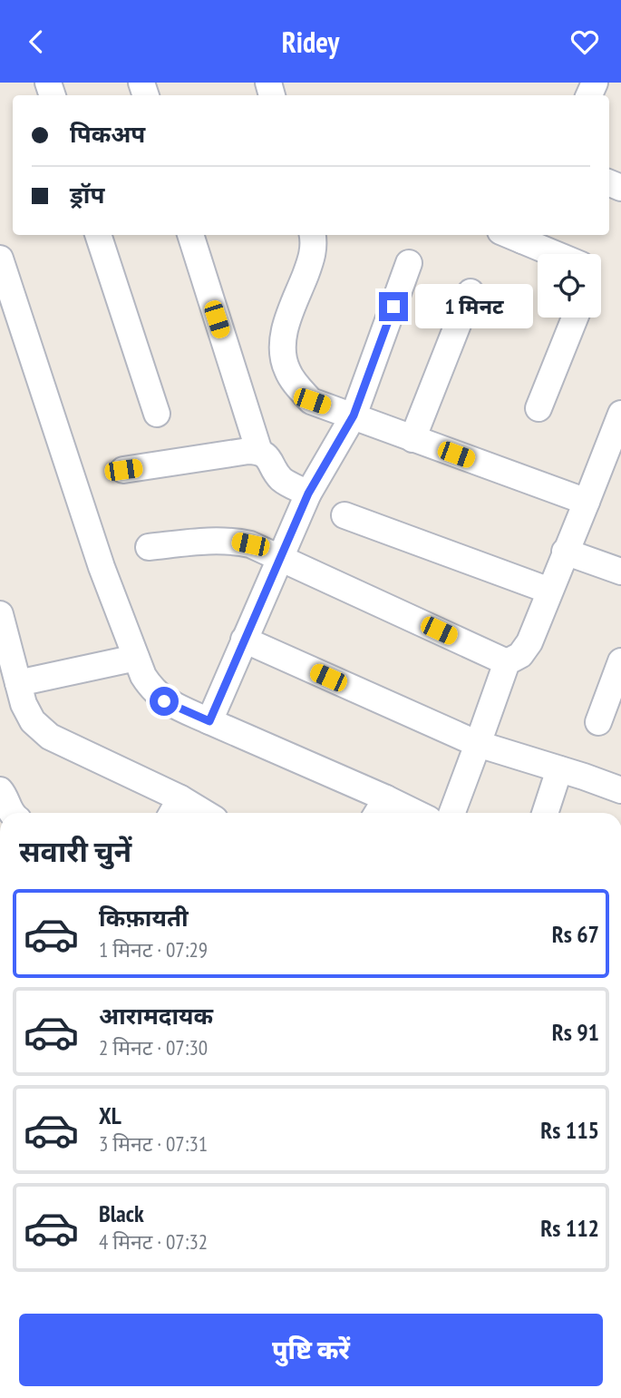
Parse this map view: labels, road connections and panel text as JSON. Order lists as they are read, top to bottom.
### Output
{
  "page": {
    "header": "Ridey",
    "banner": ["पिकअप", "ड्रॉप"],
    "bubble": "1 मिनट",
    "heading": "सवारी चुनें",
    "list": [
      {
        "name": "किफ़ायती",
        "note": "1 मिनट · 07:29",
        "value": "Rs 67"
      },
      {
        "name": "आरामदायक",
        "note": "2 मिनट · 07:30",
        "value": "Rs 91"
      },
      {
        "name": "XL",
        "note": "3 मिनट · 07:31",
        "value": "Rs 115"
      },
      {
        "name": "Black",
        "note": "4 मिनट · 07:32",
        "value": "Rs 112"
      }
    ],
    "buttons": "पुष्टि करें"
  }
}
